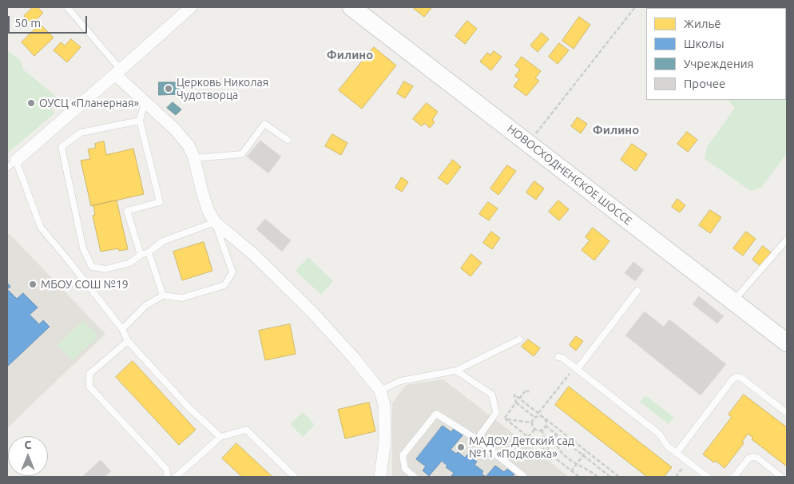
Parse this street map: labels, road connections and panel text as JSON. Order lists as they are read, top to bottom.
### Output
{
  "streets": {
    "main road": ["НОВОСХОДНЕНСКОЕ ШОССЕ"]
  },
  "districts": ["Филино", "Филино"],
  "places": [
    "Церковь Николая Чудотворца",
    "ОУСЦ «Планерная»",
    "МБОУ СОШ №19",
    "МАДОУ Детский сад №11 «Подковка»"
  ],
  "legend": [
    "Жильё",
    "Школы",
    "Учреждения",
    "Прочее"
  ],
  "scale_bar": "50 m",
  "north": "top"
}
